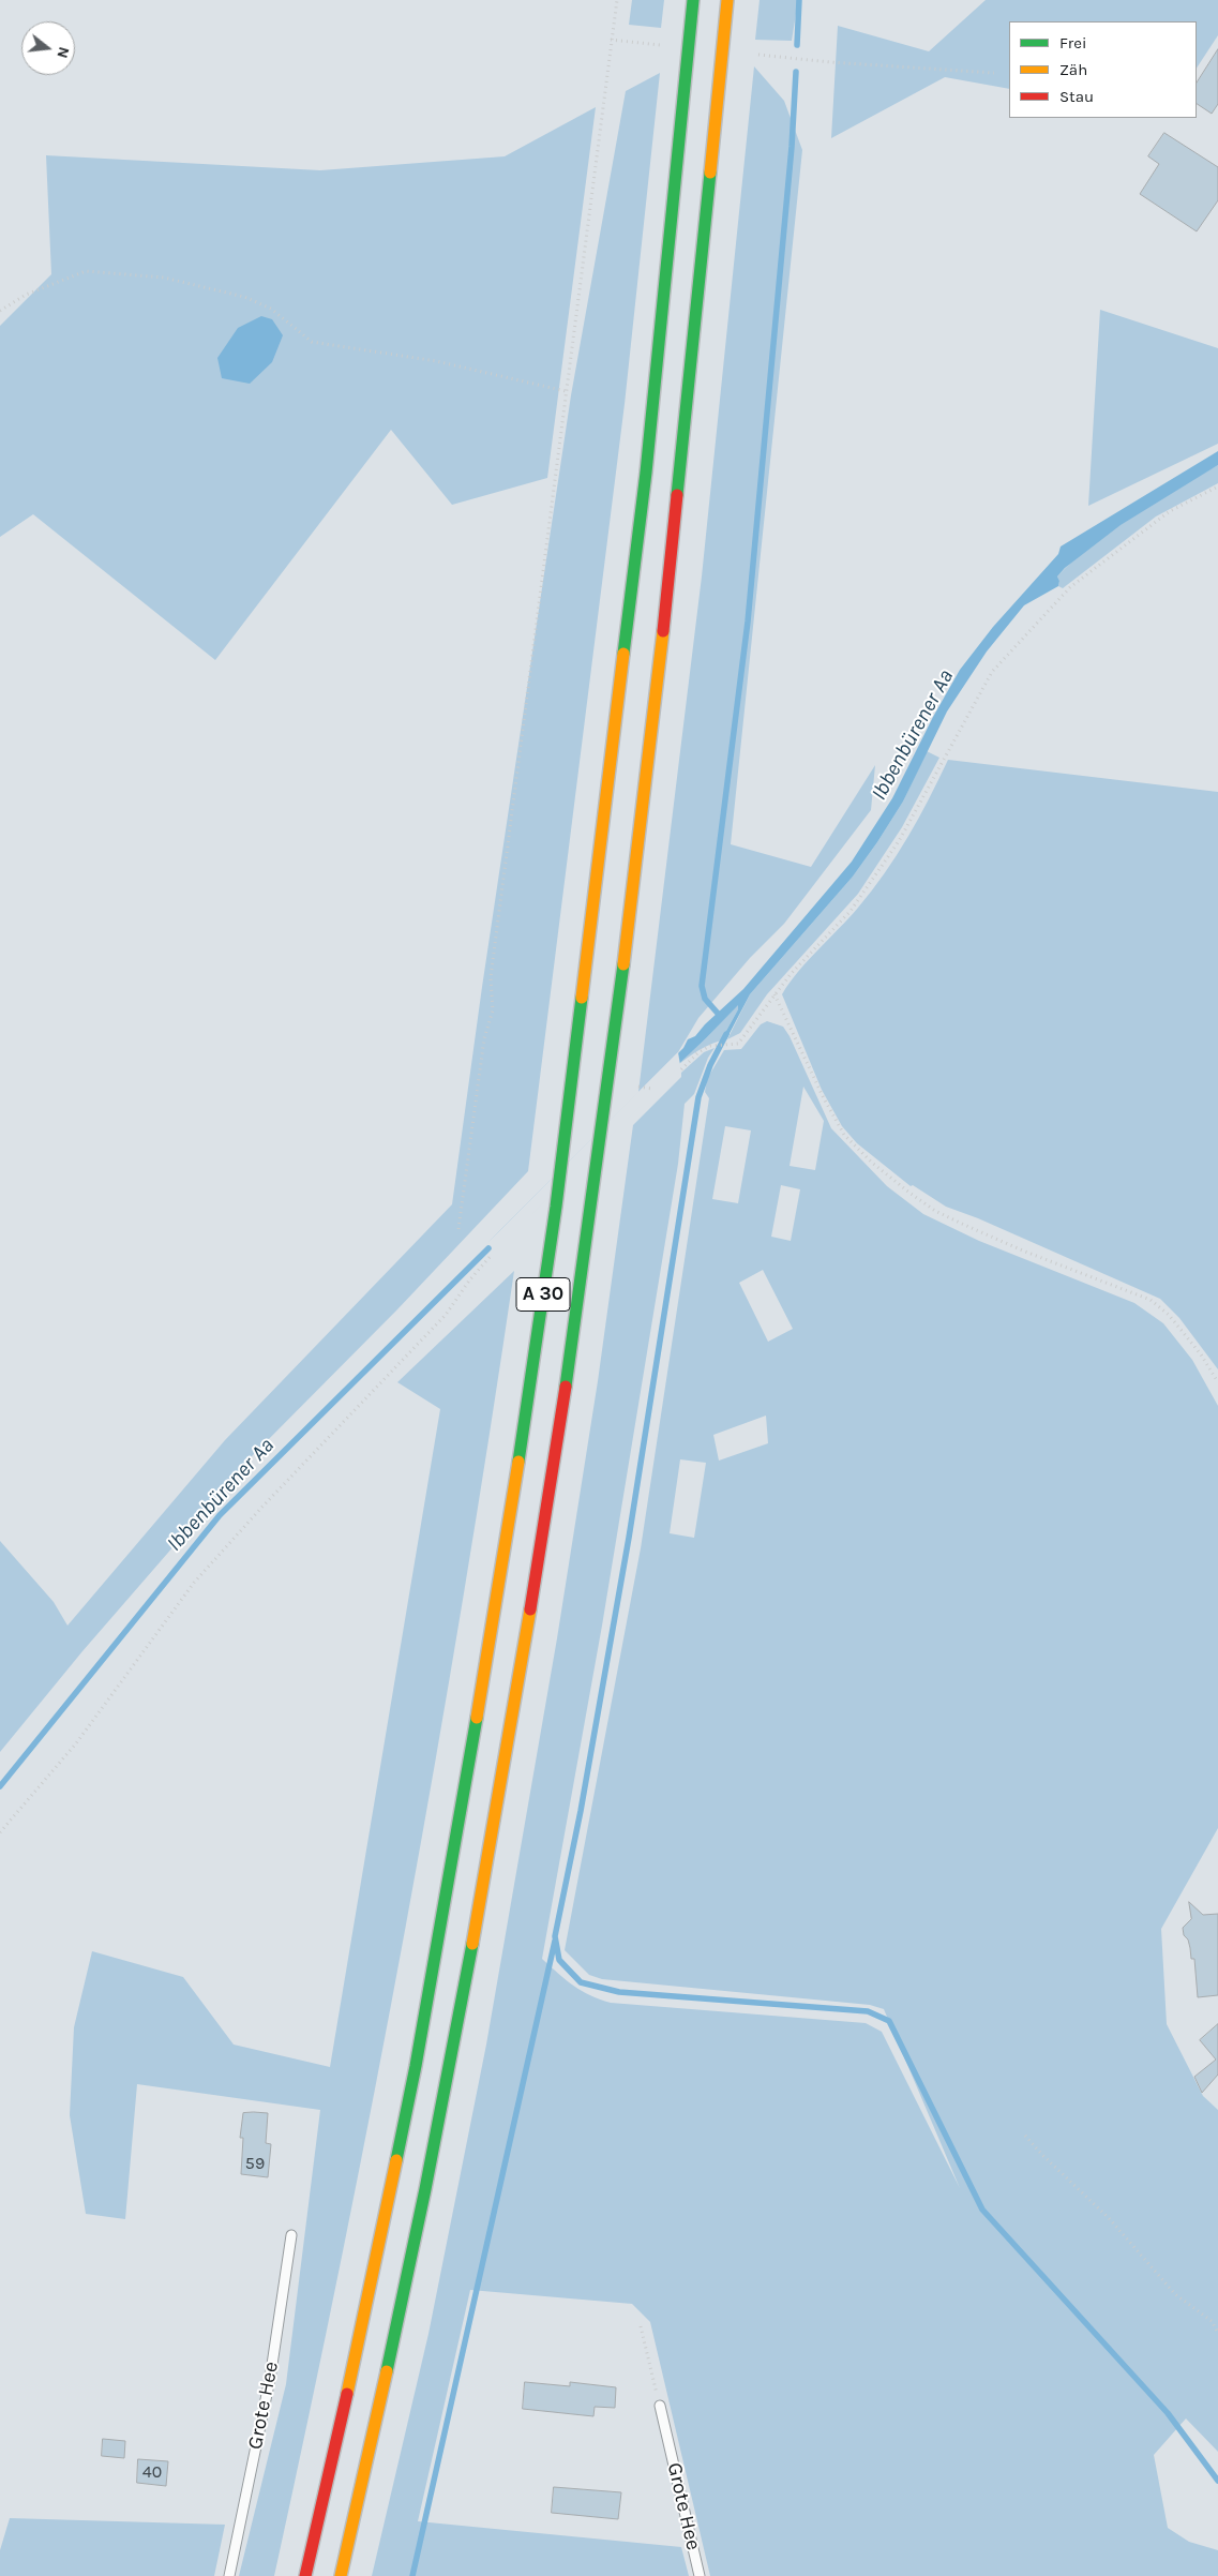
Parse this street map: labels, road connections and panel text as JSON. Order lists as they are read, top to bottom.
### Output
{
  "streets": {
    "highway": ["A 30"],
    "lane": ["Grote Hee"]
  },
  "water": ["Ibbenbürener Aa"],
  "house_numbers": ["59", "40"],
  "legend": ["Frei", "Zäh", "Stau"],
  "north": "right"
}
